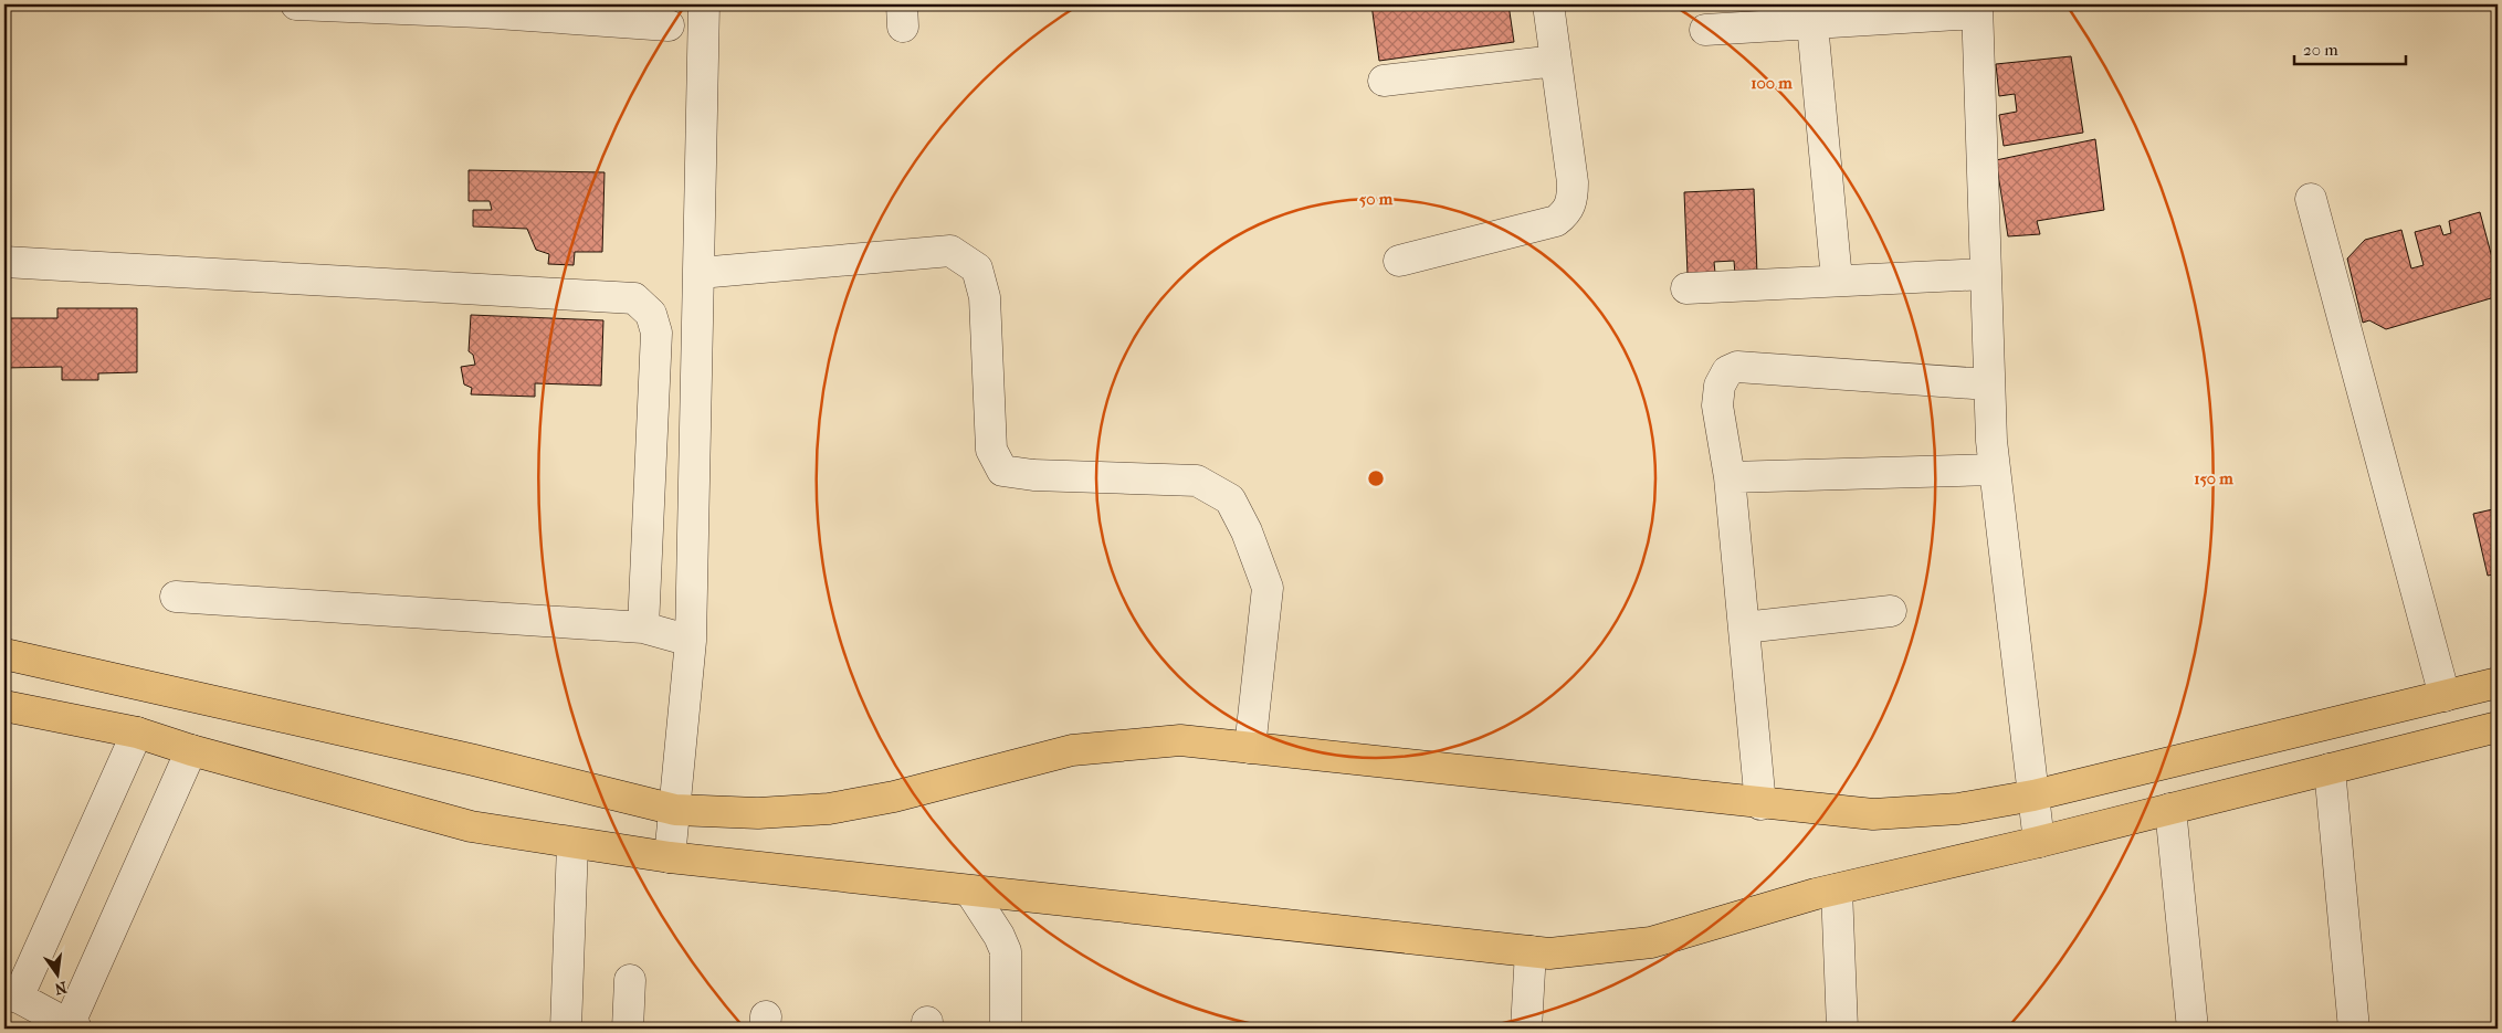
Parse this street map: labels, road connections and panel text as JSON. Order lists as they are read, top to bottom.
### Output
{
  "scale_bar": "20 m",
  "north": "bottom",
  "rings": ["100 m", "50 m", "150 m"]
}
